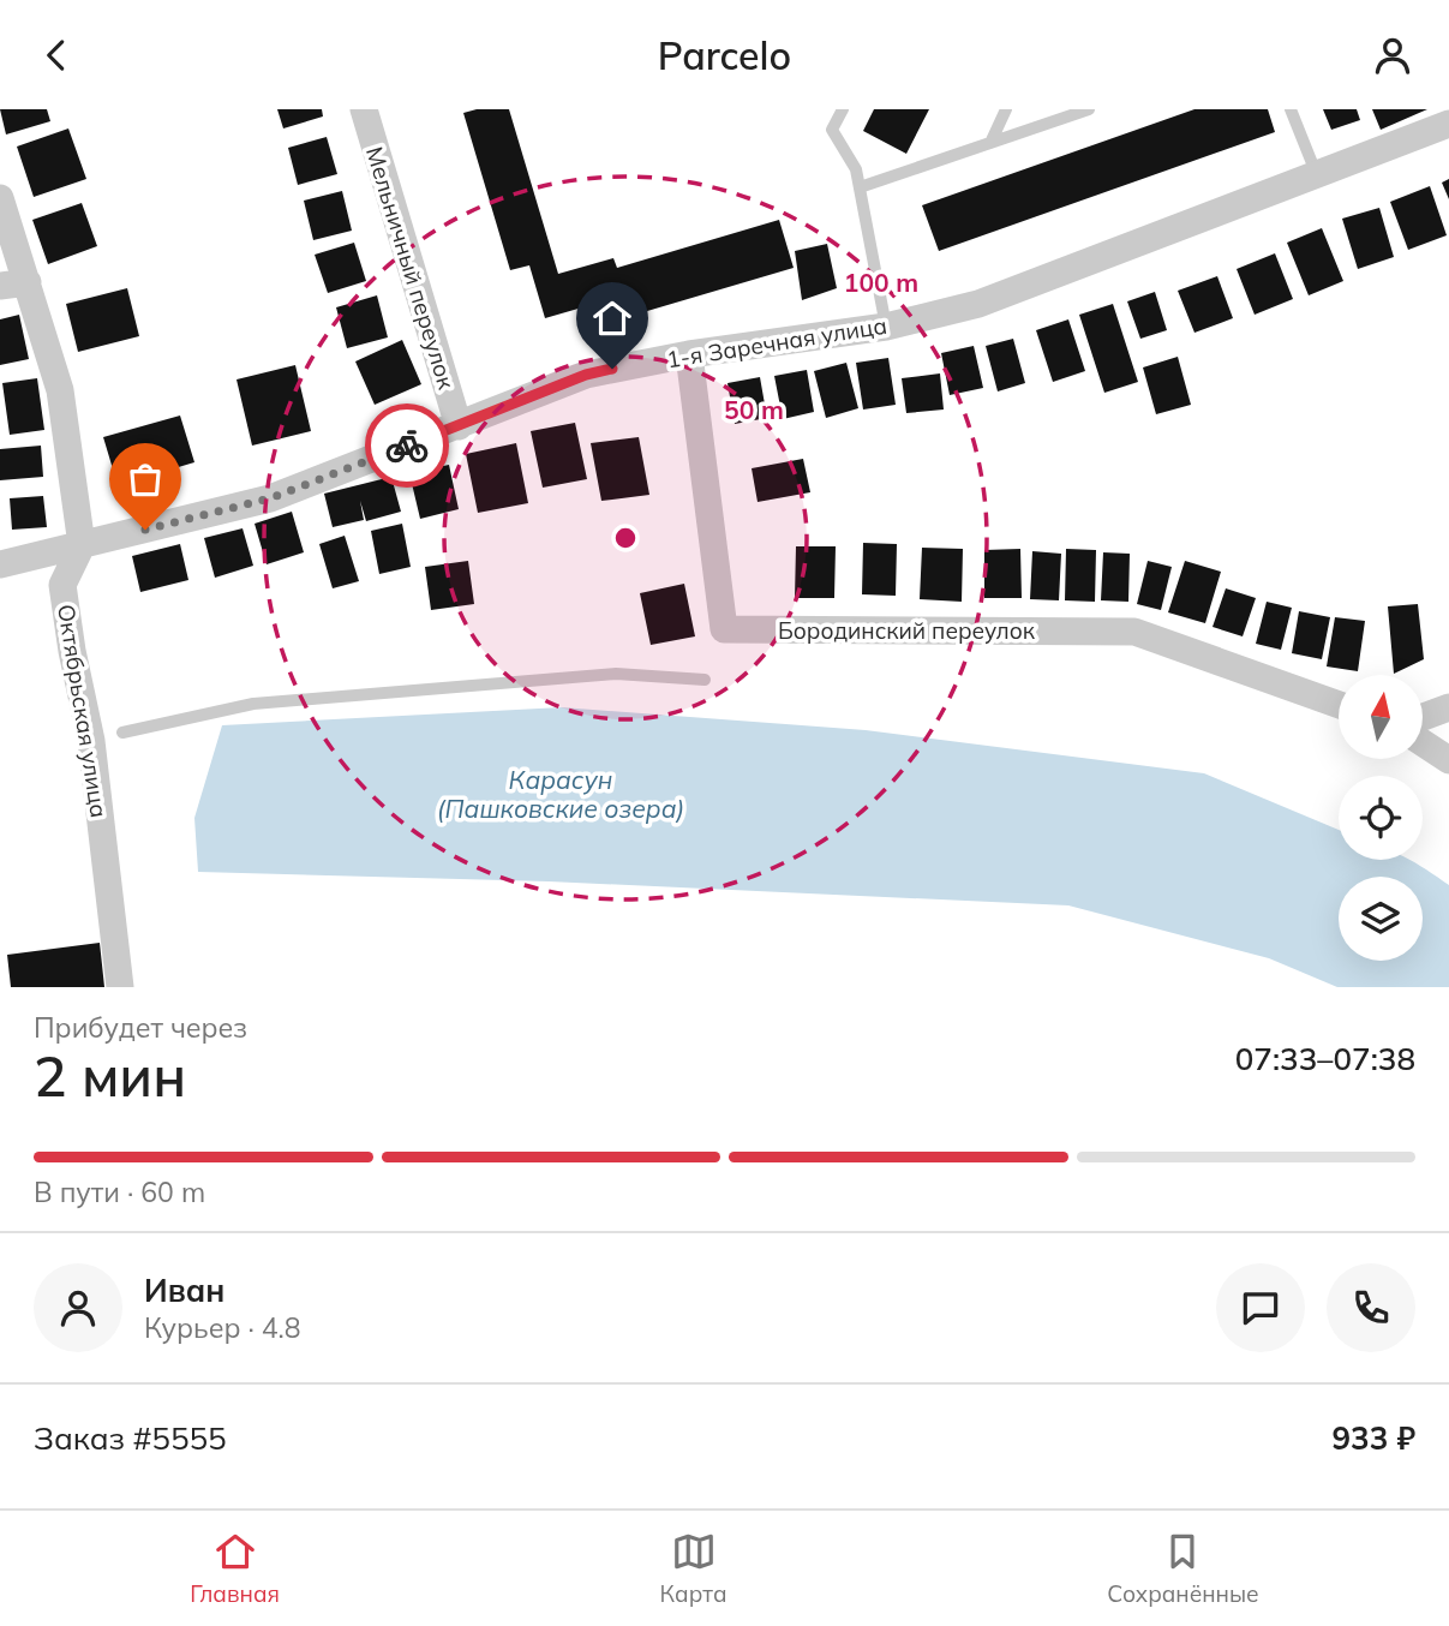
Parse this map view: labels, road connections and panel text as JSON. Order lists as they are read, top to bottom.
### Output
{
  "streets": {
    "street": [
      "Мельничный переулок",
      "1-я Заречная улица",
      "Бородинский переулок",
      "Октябрьская улица"
    ]
  },
  "crossings": [
    ["Мельничный переулок", "1-я Заречная улица"],
    ["1-я Заречная улица", "Бородинский переулок"],
    ["1-я Заречная улица", "Октябрьская улица"]
  ],
  "water": ["Карасун (Пашковские озера)"],
  "north": "top",
  "page": {
    "header": "Parcelo",
    "heading": ["2 мин", "Прибудет через", "07:33–07:38"],
    "panel": [
      "Иван",
      "Курьер · 4.8",
      "Заказ #5555",
      "933 ₽"
    ],
    "bar": "В пути · 60 m",
    "tabs": ["Главная", "Карта", "Сохранённые"]
  },
  "rings": ["100 m", "50 m"]
}
